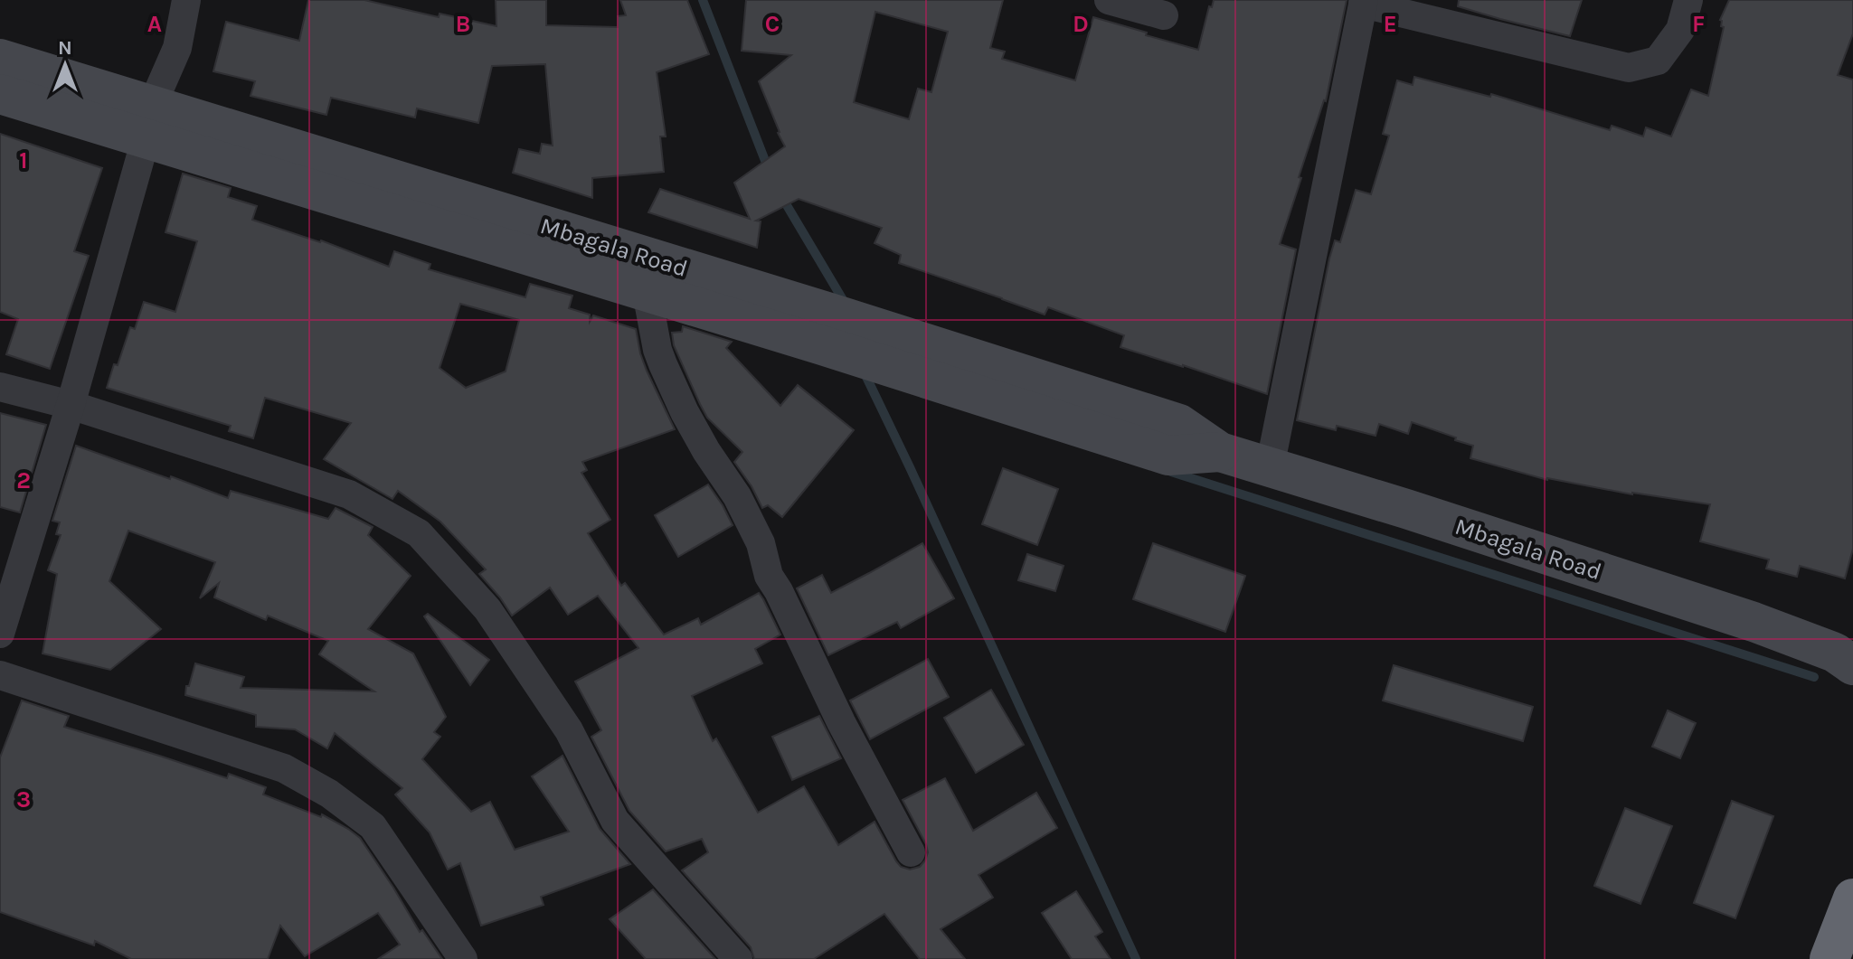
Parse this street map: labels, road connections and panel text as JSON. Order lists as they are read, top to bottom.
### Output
{
  "streets": {
    "street": ["Mbagala Road"]
  },
  "north": "top",
  "grid": {
    "columns": [
      "A",
      "B",
      "C",
      "D",
      "E",
      "F"
    ],
    "rows": ["1", "2", "3"]
  }
}
